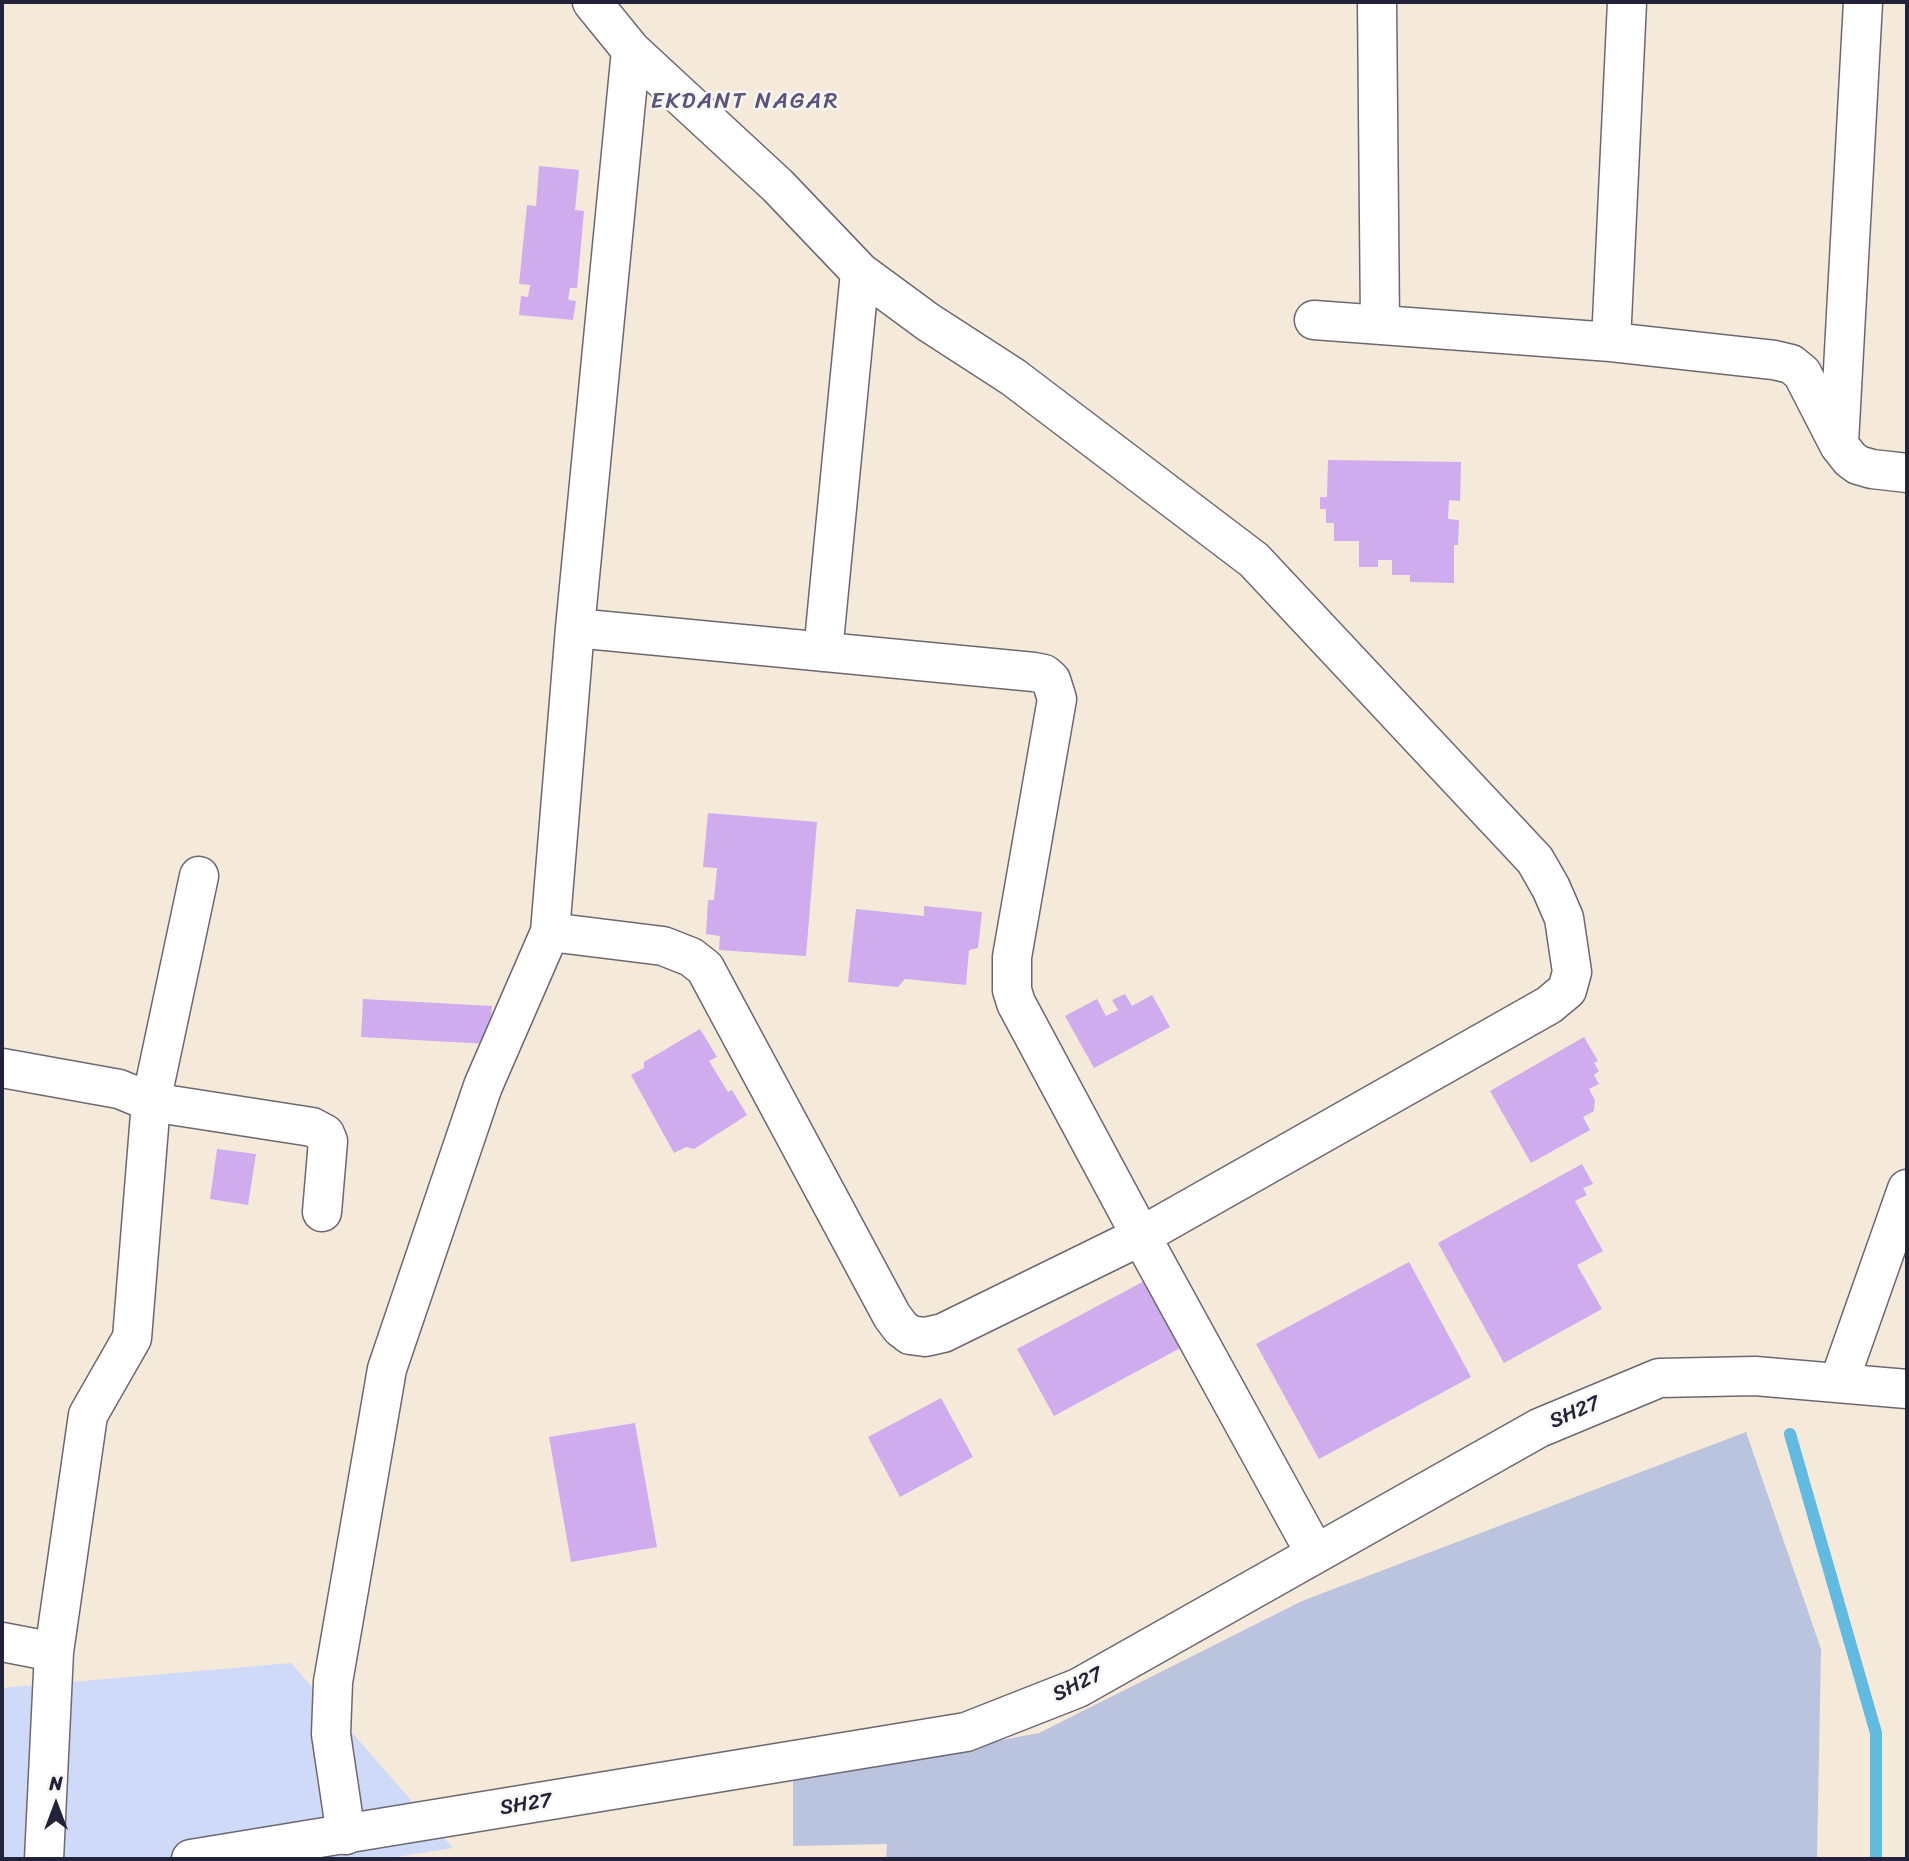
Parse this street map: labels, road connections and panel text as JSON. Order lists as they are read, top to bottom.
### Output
{
  "streets": {
    "street": ["SH27"]
  },
  "districts": ["EKDANT NAGAR"],
  "north": "top"
}
